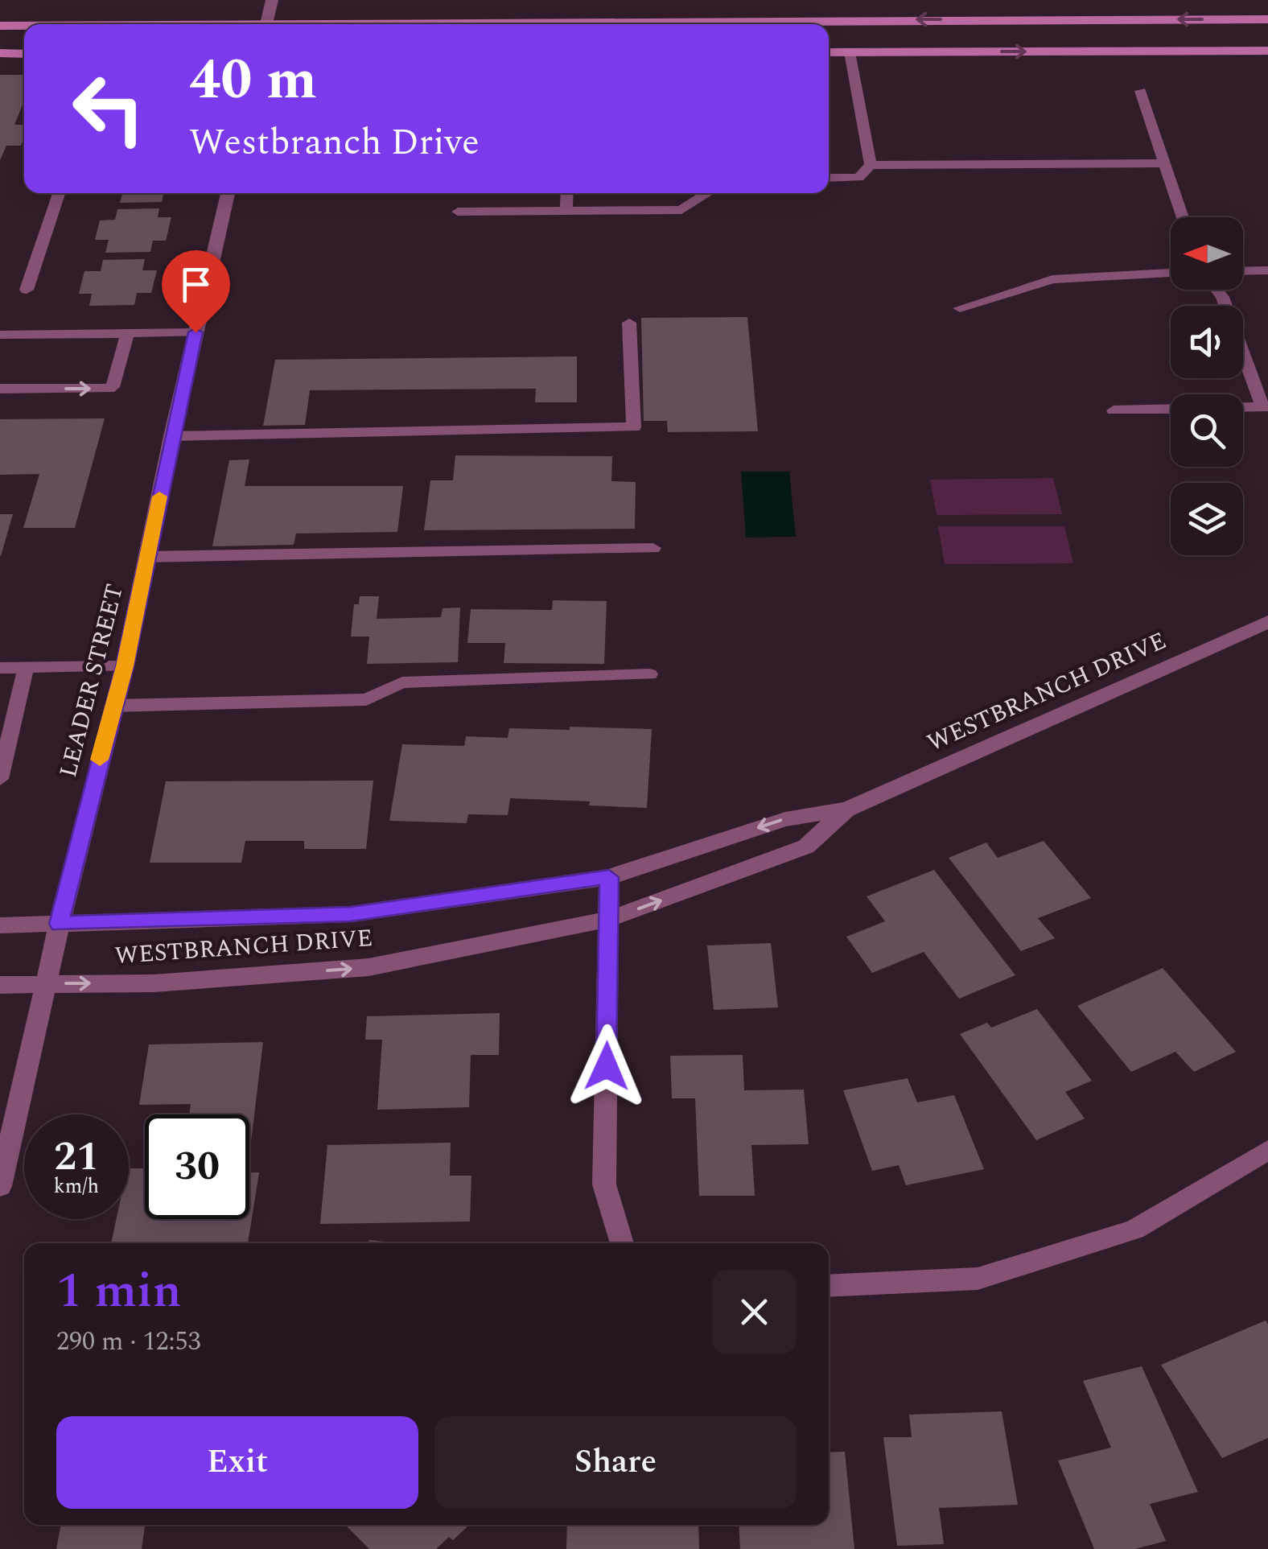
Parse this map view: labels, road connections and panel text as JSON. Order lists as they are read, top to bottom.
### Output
{
  "streets": {
    "street": ["LEADER STREET", "WESTBRANCH DRIVE"]
  },
  "crossings": [
    ["LEADER STREET", "WESTBRANCH DRIVE"]
  ],
  "north": "left",
  "page": {
    "turn": ["40 m", "Westbranch Drive"],
    "speed": "21 km/h",
    "limit": "30",
    "heading": ["1 min", "290 m · 12:53"],
    "buttons": ["Exit", "Share"]
  }
}
